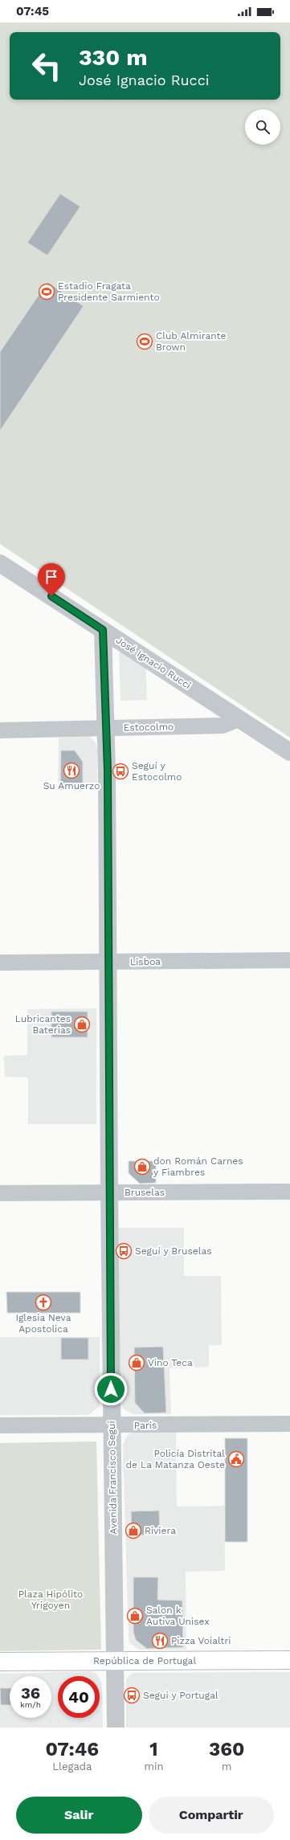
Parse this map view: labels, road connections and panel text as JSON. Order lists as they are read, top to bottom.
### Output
{
  "streets": {
    "main road": ["República de Portugal"],
    "street": [
      "José Ignacio Rucci",
      "Estocolmo",
      "Lisboa",
      "Bruselas",
      "París",
      "Avenida Francisco Segui"
    ]
  },
  "crossings": [
    ["José Ignacio Rucci", "Estocolmo"],
    ["José Ignacio Rucci", "Avenida Francisco Segui"],
    ["Estocolmo", "Avenida Francisco Segui"],
    ["Lisboa", "Avenida Francisco Segui"],
    ["Bruselas", "Avenida Francisco Segui"],
    ["París", "Avenida Francisco Segui"],
    ["Avenida Francisco Segui", "República de Portugal"]
  ],
  "parks": ["Plaza Hipólito Yrigoyen"],
  "places": {
    "sports": ["Estadio Fragata Presidente Sarmiento", "Club Almirante Brown"],
    "restaurant": ["Su Amuerzo", "Pizza Voialtri"],
    "bus stop": ["Seguí y Estocolmo", "Seguí y Bruselas", "Segui y Portugal"],
    "shop": [
      "Lubricantes Baterias",
      "don Román Carnes y Fiambres",
      "Vino Teca",
      "Riviera",
      "Salon k Autiva Unisex"
    ],
    "church": ["Iglesia Neva Apostolica"],
    "public building": ["Policía Distrital de La Matanza Oeste"]
  },
  "page": {
    "status": "07:45",
    "turn": ["330 m", "José Ignacio Rucci"],
    "speed": "36 km/h",
    "limit": "40",
    "eta": [
      "07:46",
      "Llegada",
      "1",
      "min",
      "360",
      "m"
    ],
    "buttons": ["Salir", "Compartir"]
  }
}
